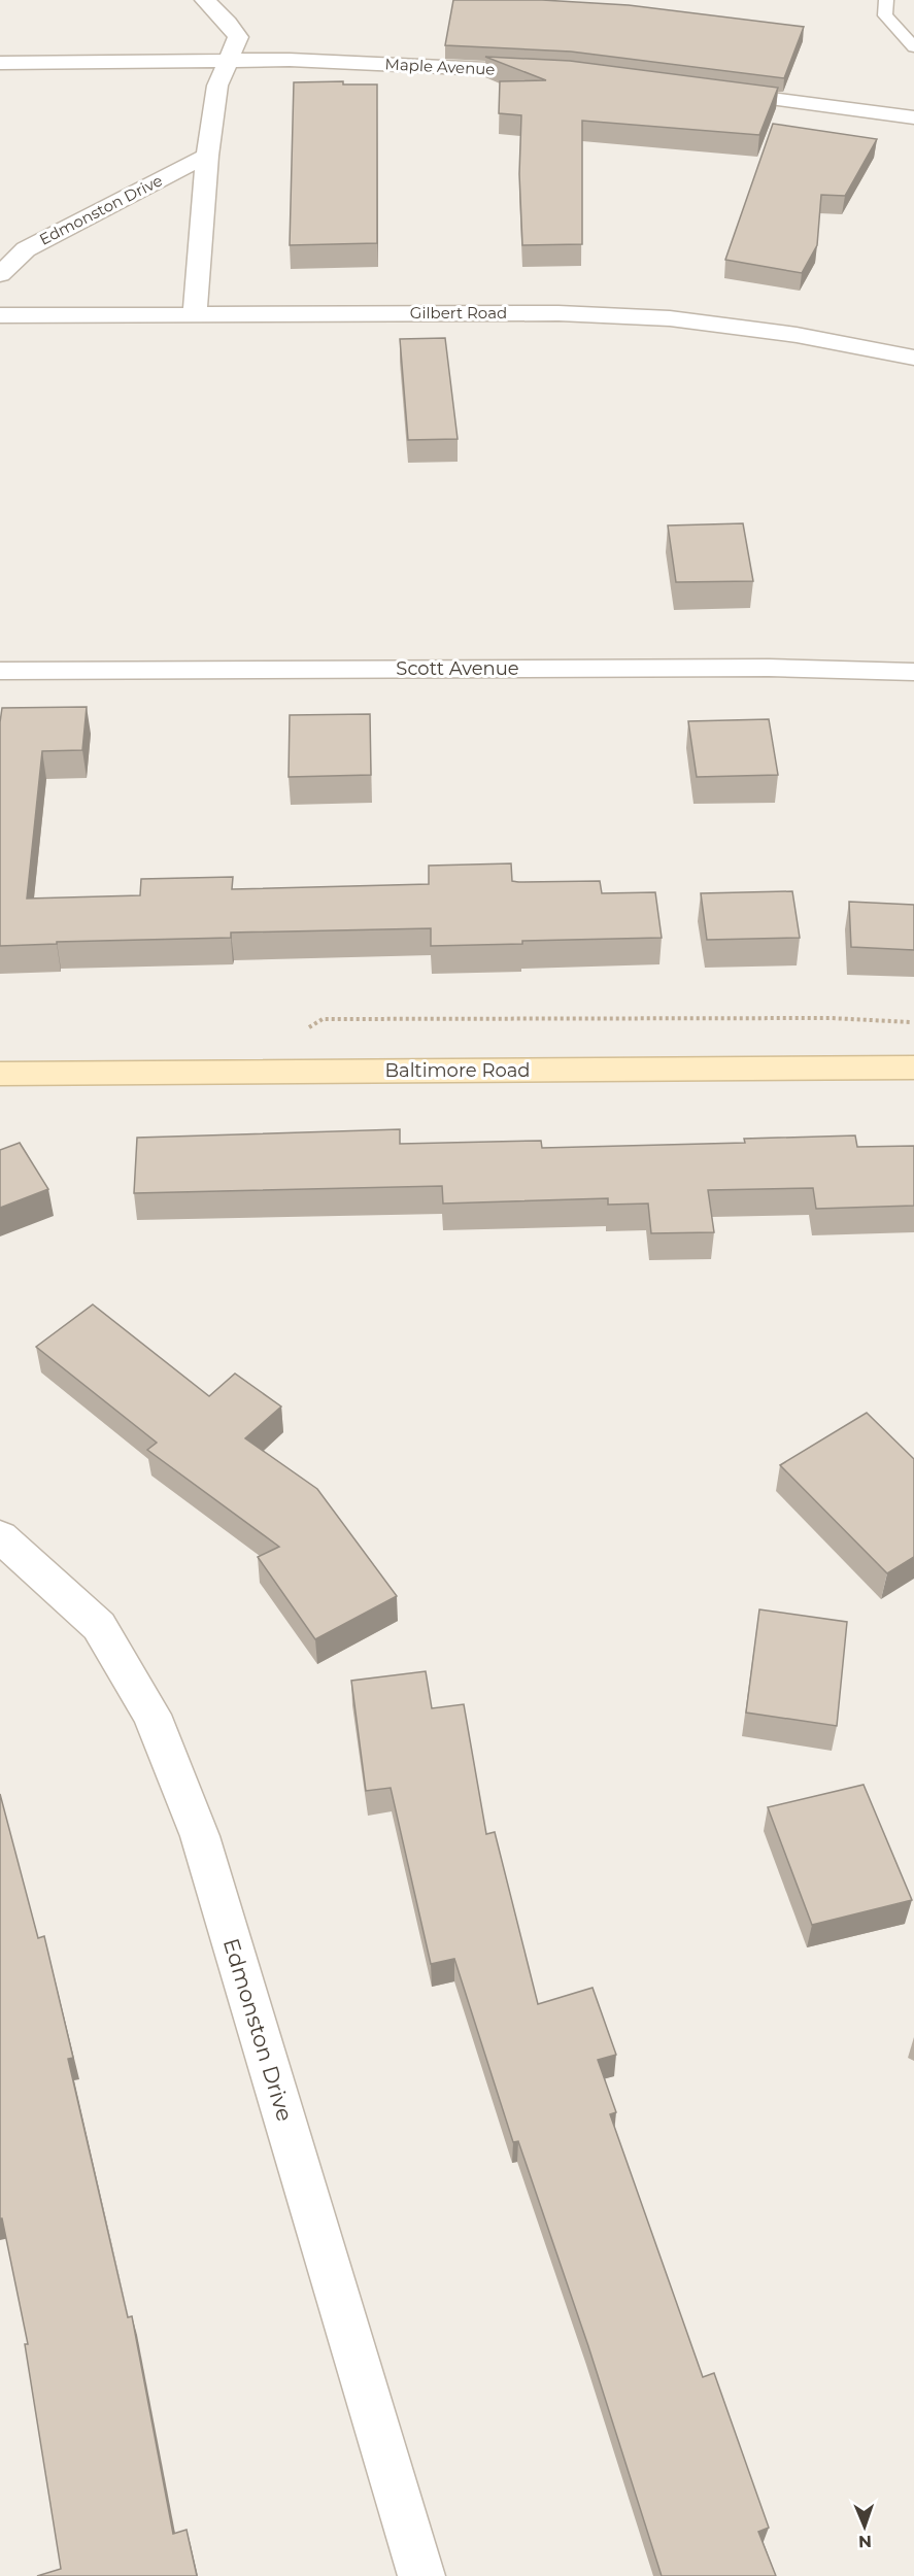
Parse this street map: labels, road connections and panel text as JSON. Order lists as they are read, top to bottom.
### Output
{
  "streets": {
    "street": [
      "Maple Avenue",
      "Edmonston Drive",
      "Gilbert Road",
      "Scott Avenue",
      "Baltimore Road"
    ]
  },
  "north": "bottom"
}
